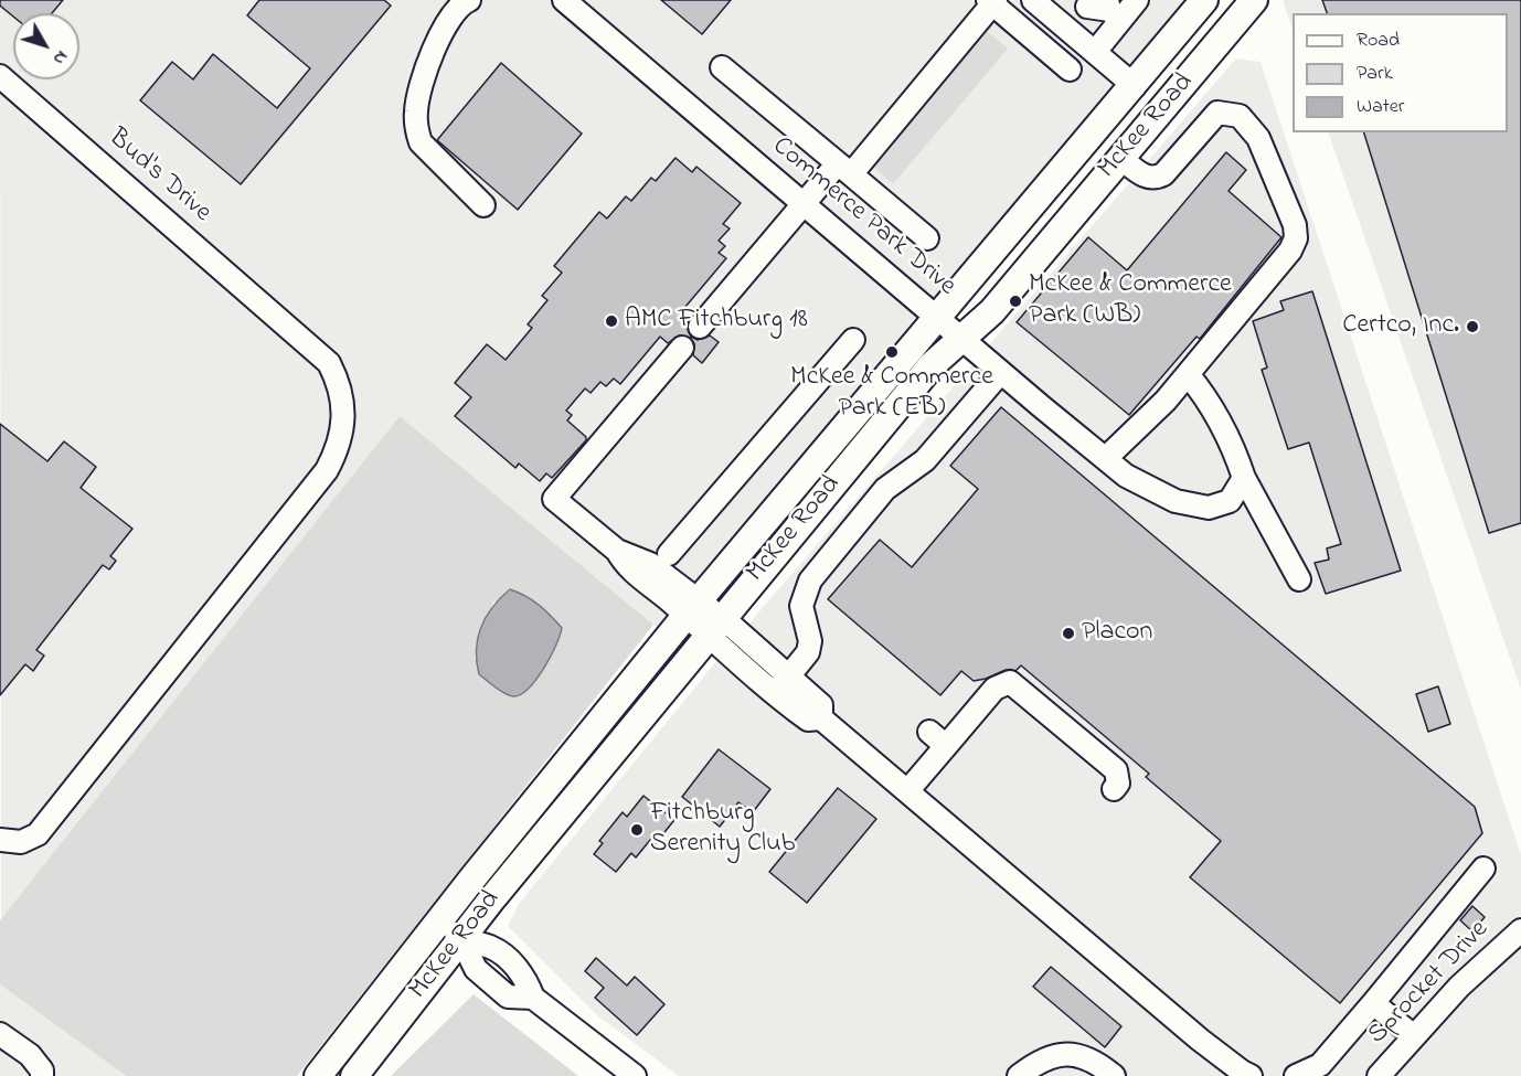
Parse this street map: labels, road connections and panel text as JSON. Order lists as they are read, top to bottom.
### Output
{
  "streets": {
    "main road": ["McKee Road"],
    "street": ["Bud's Drive", "Commerce Park Drive", "Sprocket Drive"]
  },
  "crossings": [
    ["McKee Road", "Commerce Park Drive"]
  ],
  "places": [
    "McKee & Commerce Park (WB)",
    "AMC Fitchburg 18",
    "Certco, Inc.",
    "McKee & Commerce Park (EB)",
    "Placon",
    "Fitchburg Serenity Club"
  ],
  "legend": ["Road", "Park", "Water"],
  "north": "bottom right"
}
